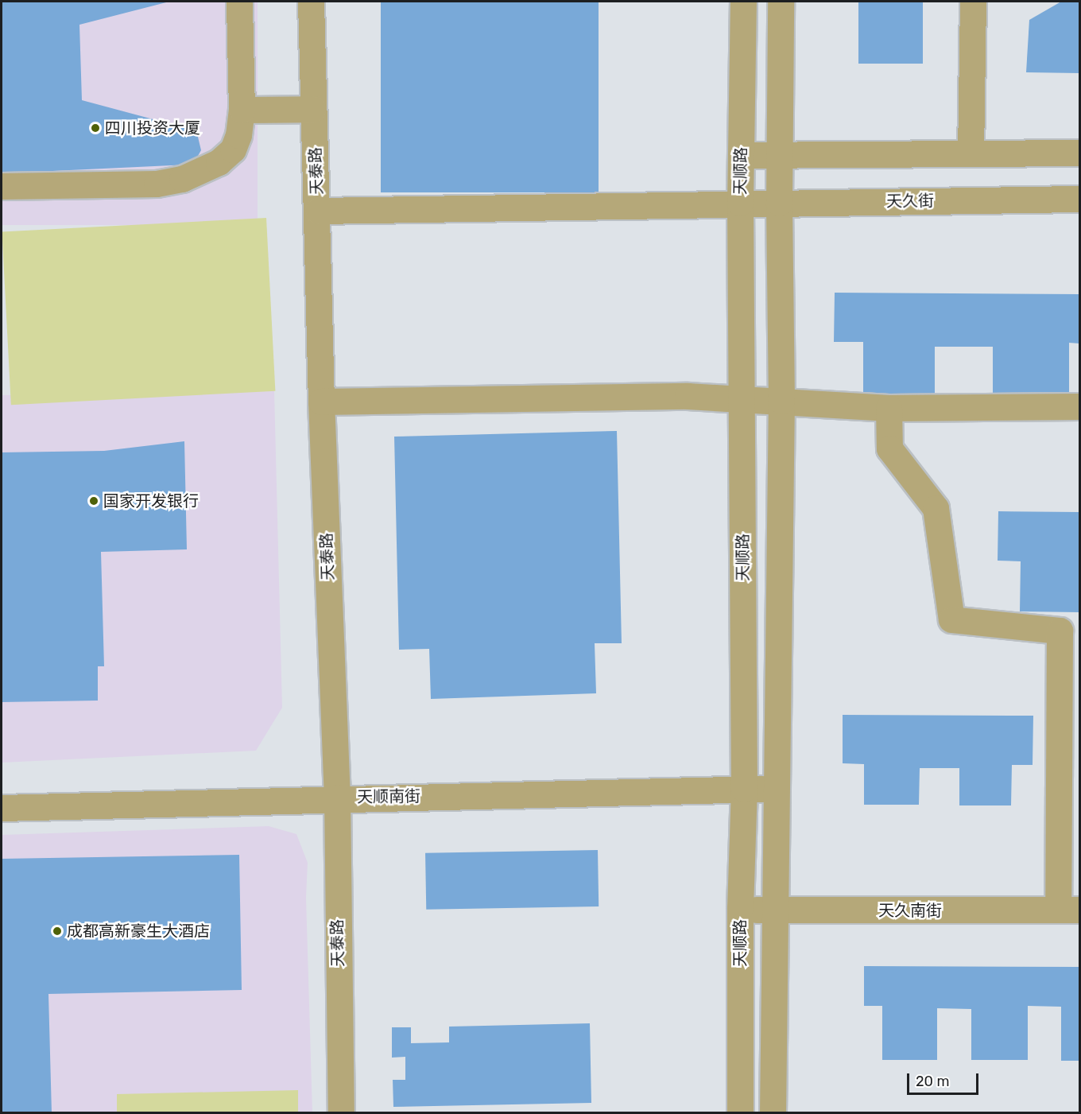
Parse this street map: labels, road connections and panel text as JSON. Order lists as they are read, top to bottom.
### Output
{
  "streets": {
    "street": [
      "天泰路",
      "天顺路",
      "天久街",
      "天顺南街",
      "天久南街"
    ]
  },
  "crossings": [
    ["天泰路", "天久街"],
    ["天泰路", "天顺南街"],
    ["天顺路", "天久街"],
    ["天顺路", "天顺南街"],
    ["天顺路", "天久南街"]
  ],
  "places": ["四川投资大厦", "国家开发银行", "成都高新豪生大酒店"],
  "scale_bar": "20 m"
}
